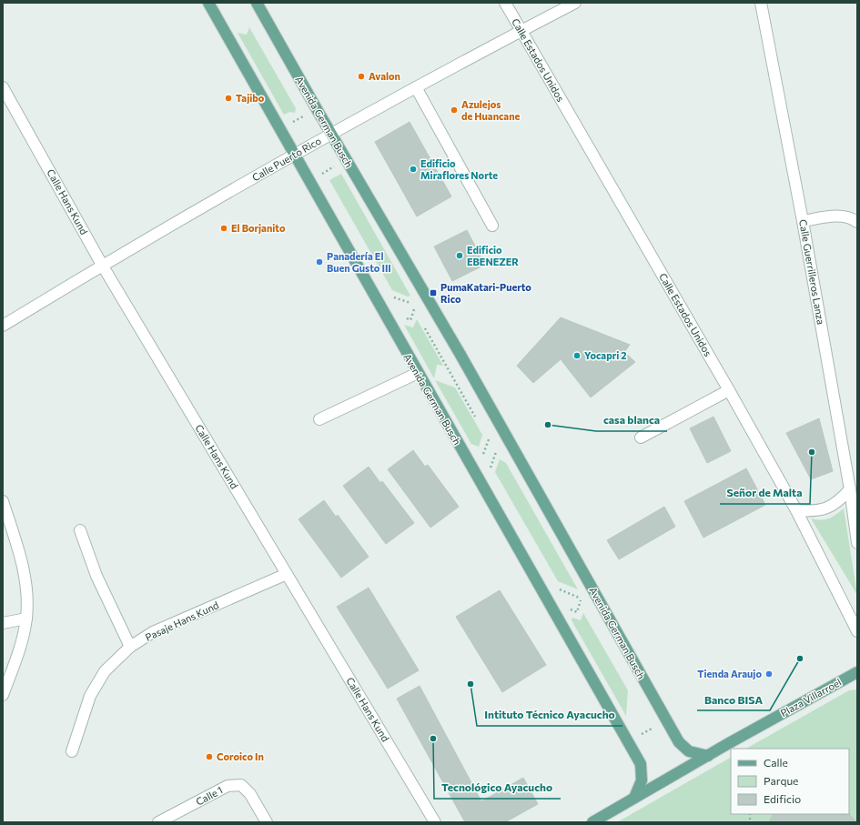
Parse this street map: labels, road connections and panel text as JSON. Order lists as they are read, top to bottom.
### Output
{
  "streets": {
    "main road": ["Avenida German Busch", "Plaza Villarroel"],
    "street": [
      "Calle Estados Unidos",
      "Calle Puerto Rico",
      "Calle Hans Kund",
      "Calle Guerrilleros Lanza",
      "Pasaje Hans Kund",
      "Calle 1"
    ]
  },
  "crossings": [
    ["Calle Estados Unidos", "Calle Puerto Rico"],
    ["Avenida German Busch", "Calle Puerto Rico"],
    ["Avenida German Busch", "Plaza Villarroel"],
    ["Calle Puerto Rico", "Calle Hans Kund"],
    ["Calle Hans Kund", "Pasaje Hans Kund"]
  ],
  "places": {
    "other": [
      "Avalon",
      "Tajibo",
      "Azulejos de Huancane",
      "Edificio Miraflores Norte",
      "El Borjanito",
      "Edificio EBENEZER",
      "Panadería El Buen Gusto III",
      "Yocapri 2",
      "casa blanca",
      "Señor de Malta",
      "Banco BISA",
      "Tienda Araujo",
      "Intituto Técnico Ayacucho",
      "Tecnológico Ayacucho",
      "Coroico In"
    ],
    "transit": ["PumaKatari-Puerto Rico"]
  },
  "legend": ["Calle", "Parque", "Edificio"]
}
